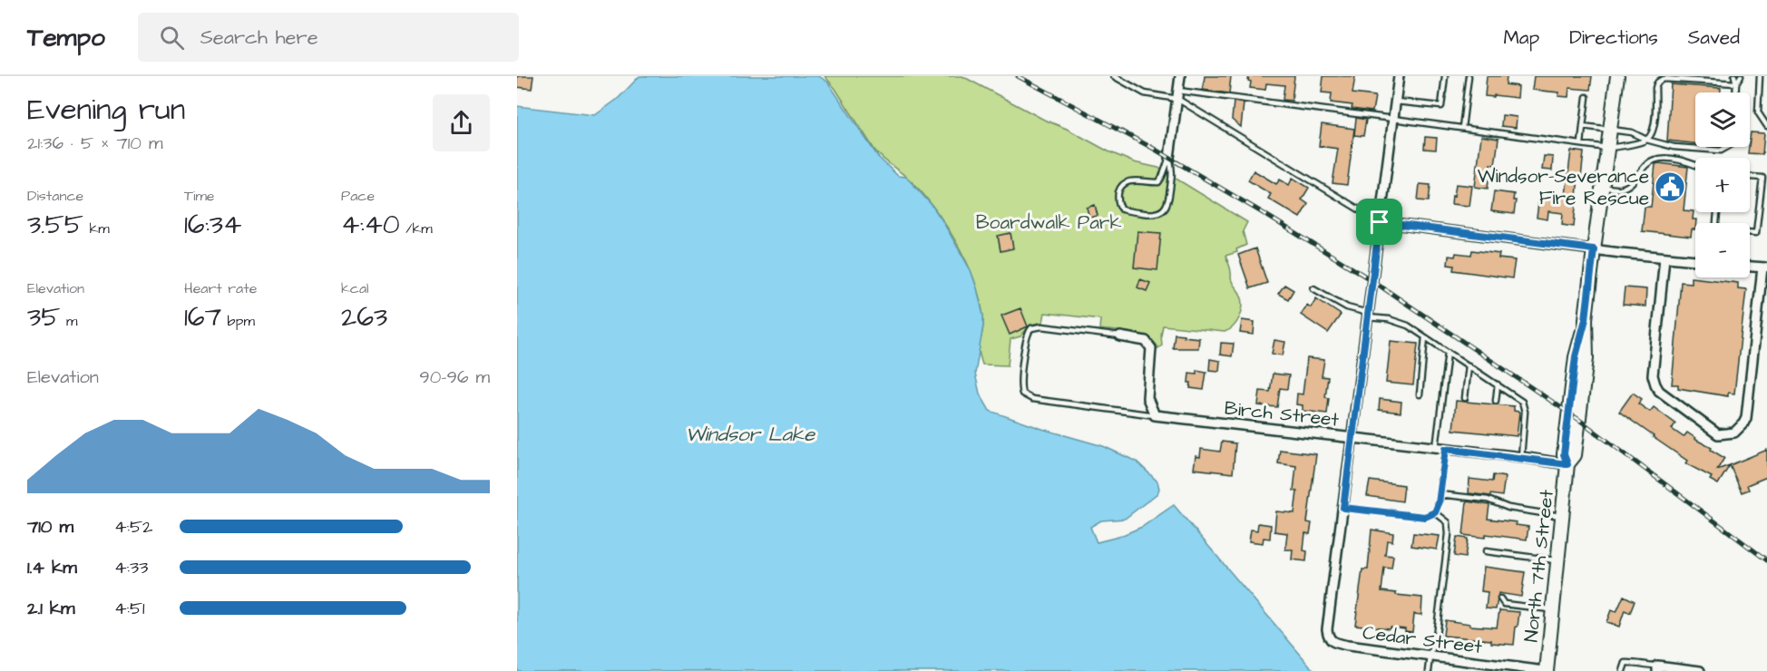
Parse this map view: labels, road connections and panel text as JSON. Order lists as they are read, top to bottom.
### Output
{
  "streets": {
    "main road": ["North 7th Street"],
    "street": ["Birch Street", "Cedar Street"]
  },
  "crossings": [
    ["Birch Street", "North 7th Street"],
    ["North 7th Street", "Cedar Street"]
  ],
  "water": ["Windsor Lake"],
  "parks": ["Boardwalk Park"],
  "places": {
    "public building": ["Windsor-Severance Fire Rescue"]
  },
  "page": {
    "header": "Tempo",
    "search": "Search here",
    "nav": ["Map", "Directions", "Saved"],
    "heading": ["Evening run", "21:36 · 5 × 710 m"],
    "map_buttons": ["+", "−"],
    "stats": [
      ["Distance", "3.55 km"],
      ["Time", "16:34"],
      ["Pace", "4:40 /km"],
      ["Elevation", "35 m"],
      ["Heart rate", "167 bpm"],
      ["kcal", "263"]
    ],
    "chart": ["Elevation", "90–96 m"],
    "list": [
      {
        "name": "710 m",
        "note": "4:52"
      },
      {
        "name": "1.4 km",
        "note": "4:33"
      },
      {
        "name": "2.1 km",
        "note": "4:51"
      }
    ]
  }
}
